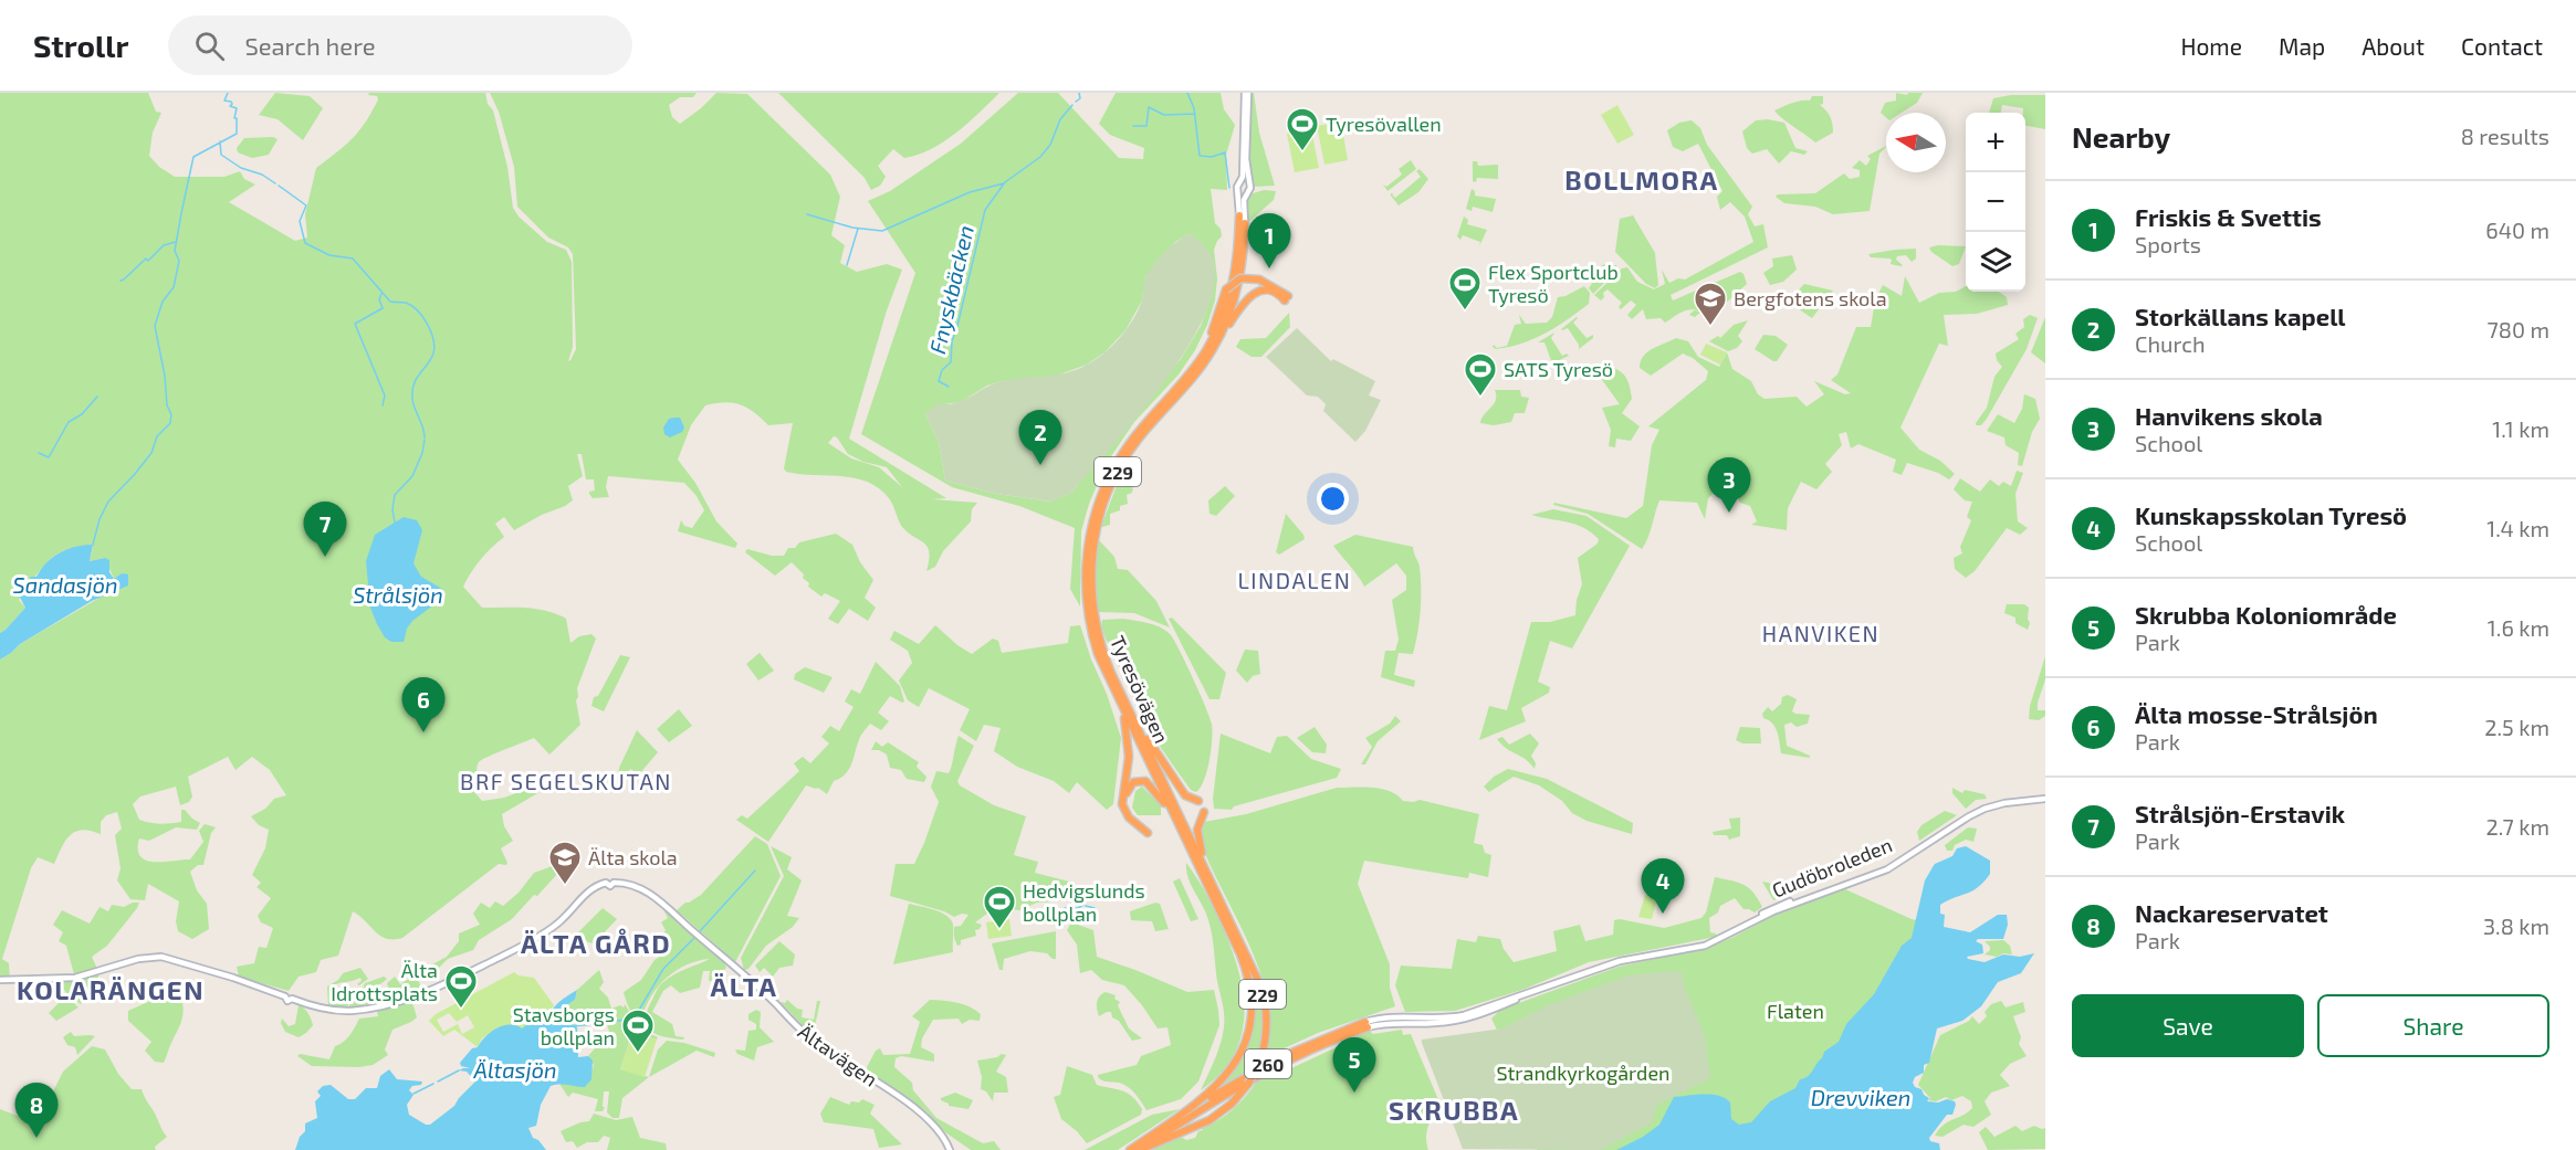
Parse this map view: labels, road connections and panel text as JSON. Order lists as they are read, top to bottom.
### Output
{
  "streets": {
    "highway": [
      "229",
      "Tyresövägen",
      "Gudöbroleden",
      "260"
    ],
    "main road": ["Ältavägen"]
  },
  "crossings": [
    ["Tyresövägen", "Gudöbroleden"]
  ],
  "districts": [
    "BOLLMORA",
    "LINDALEN",
    "HANVIKEN",
    "BRF SEGELSKUTAN",
    "ÄLTA GÅRD",
    "ÄLTA",
    "KOLARÄNGEN",
    "SKRUBBA"
  ],
  "water": [
    "Fnyskbäcken",
    "Sandasjön",
    "Strålsjön",
    "Ältasjön",
    "Drevviken"
  ],
  "parks": ["Flaten", "Strandkyrkogården"],
  "places": {
    "sports": [
      "Tyresövallen",
      "Flex Sportclub Tyresö",
      "SATS Tyresö",
      "Hedvigslunds bollplan",
      "Älta Idrottsplats",
      "Stavsborgs bollplan"
    ],
    "school or university": ["Bergfotens skola", "Älta skola"]
  },
  "north": "left",
  "page": {
    "header": "Strollr",
    "search": "Search here",
    "nav": [
      "Home",
      "Map",
      "About",
      "Contact"
    ],
    "heading": ["Nearby", "8 results"],
    "map_buttons": ["+", "−"],
    "list": [
      {
        "mark": "1",
        "name": "Friskis & Svettis",
        "note": "Sports",
        "value": "640 m"
      },
      {
        "mark": "2",
        "name": "Storkällans kapell",
        "note": "Church",
        "value": "780 m"
      },
      {
        "mark": "3",
        "name": "Hanvikens skola",
        "note": "School",
        "value": "1.1 km"
      },
      {
        "mark": "4",
        "name": "Kunskapsskolan Tyresö",
        "note": "School",
        "value": "1.4 km"
      },
      {
        "mark": "5",
        "name": "Skrubba Koloniområde",
        "note": "Park",
        "value": "1.6 km"
      },
      {
        "mark": "6",
        "name": "Älta mosse-Strålsjön",
        "note": "Park",
        "value": "2.5 km"
      },
      {
        "mark": "7",
        "name": "Strålsjön-Erstavik",
        "note": "Park",
        "value": "2.7 km"
      },
      {
        "mark": "8",
        "name": "Nackareservatet",
        "note": "Park",
        "value": "3.8 km"
      }
    ],
    "pins": [
      "1",
      "2",
      "3",
      "7",
      "6",
      "4",
      "5",
      "8"
    ],
    "buttons": ["Save", "Share"]
  }
}
